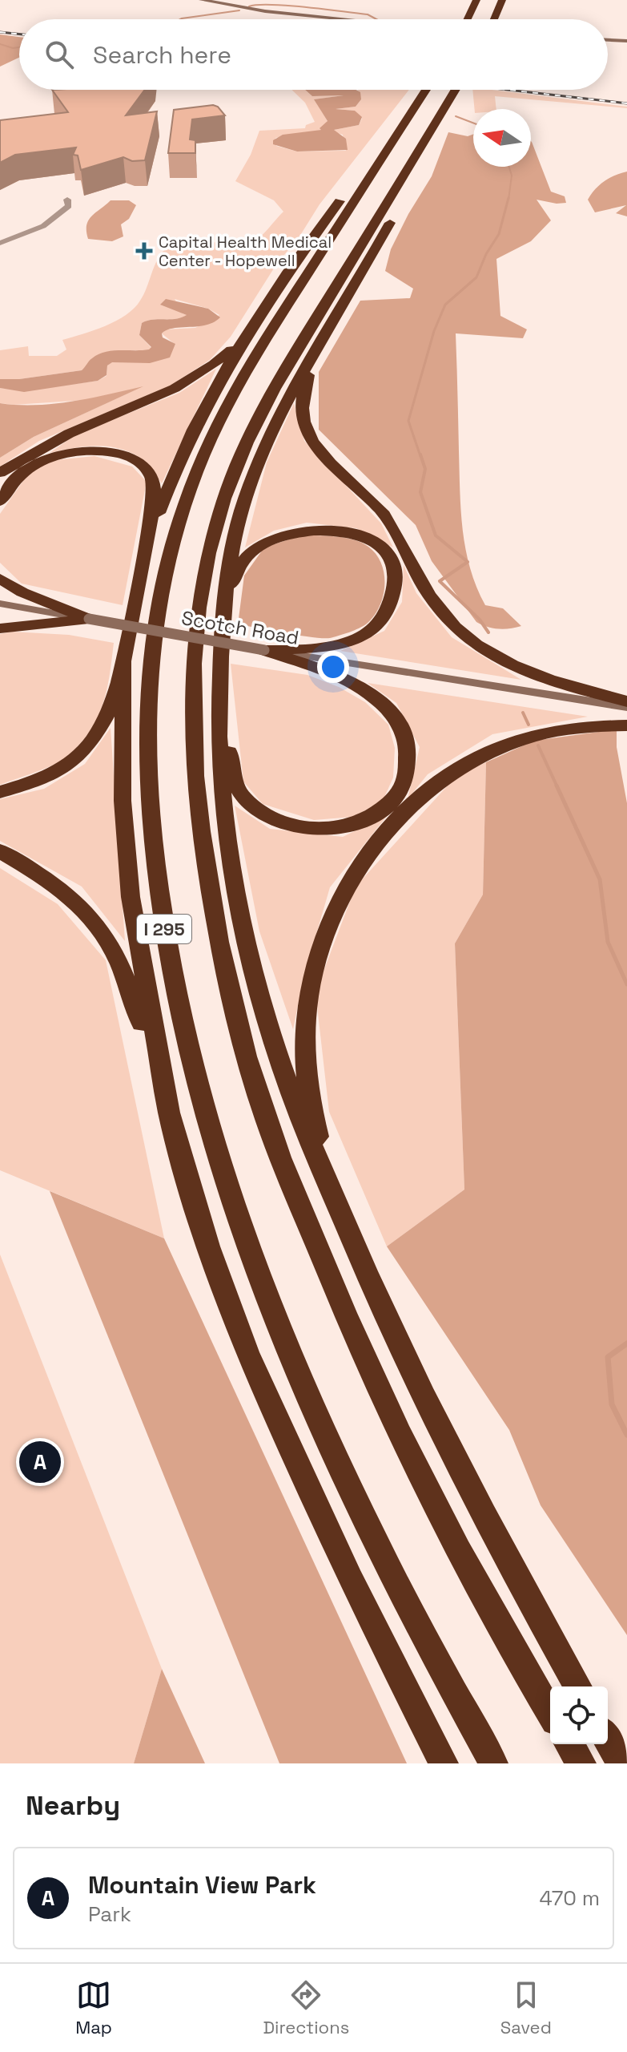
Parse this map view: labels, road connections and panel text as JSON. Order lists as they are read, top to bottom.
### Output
{
  "streets": {
    "highway": ["I 295"],
    "main road": ["Scotch Road"]
  },
  "places": {
    "health": ["Capital Health Medical Center - Hopewell"]
  },
  "north": "left",
  "page": {
    "search": "Search here",
    "pins": "A",
    "heading": "Nearby",
    "list": [
      {
        "mark": "A",
        "name": "Mountain View Park",
        "note": "Park",
        "value": "470 m"
      }
    ],
    "nav": ["Map", "Directions", "Saved"]
  }
}
